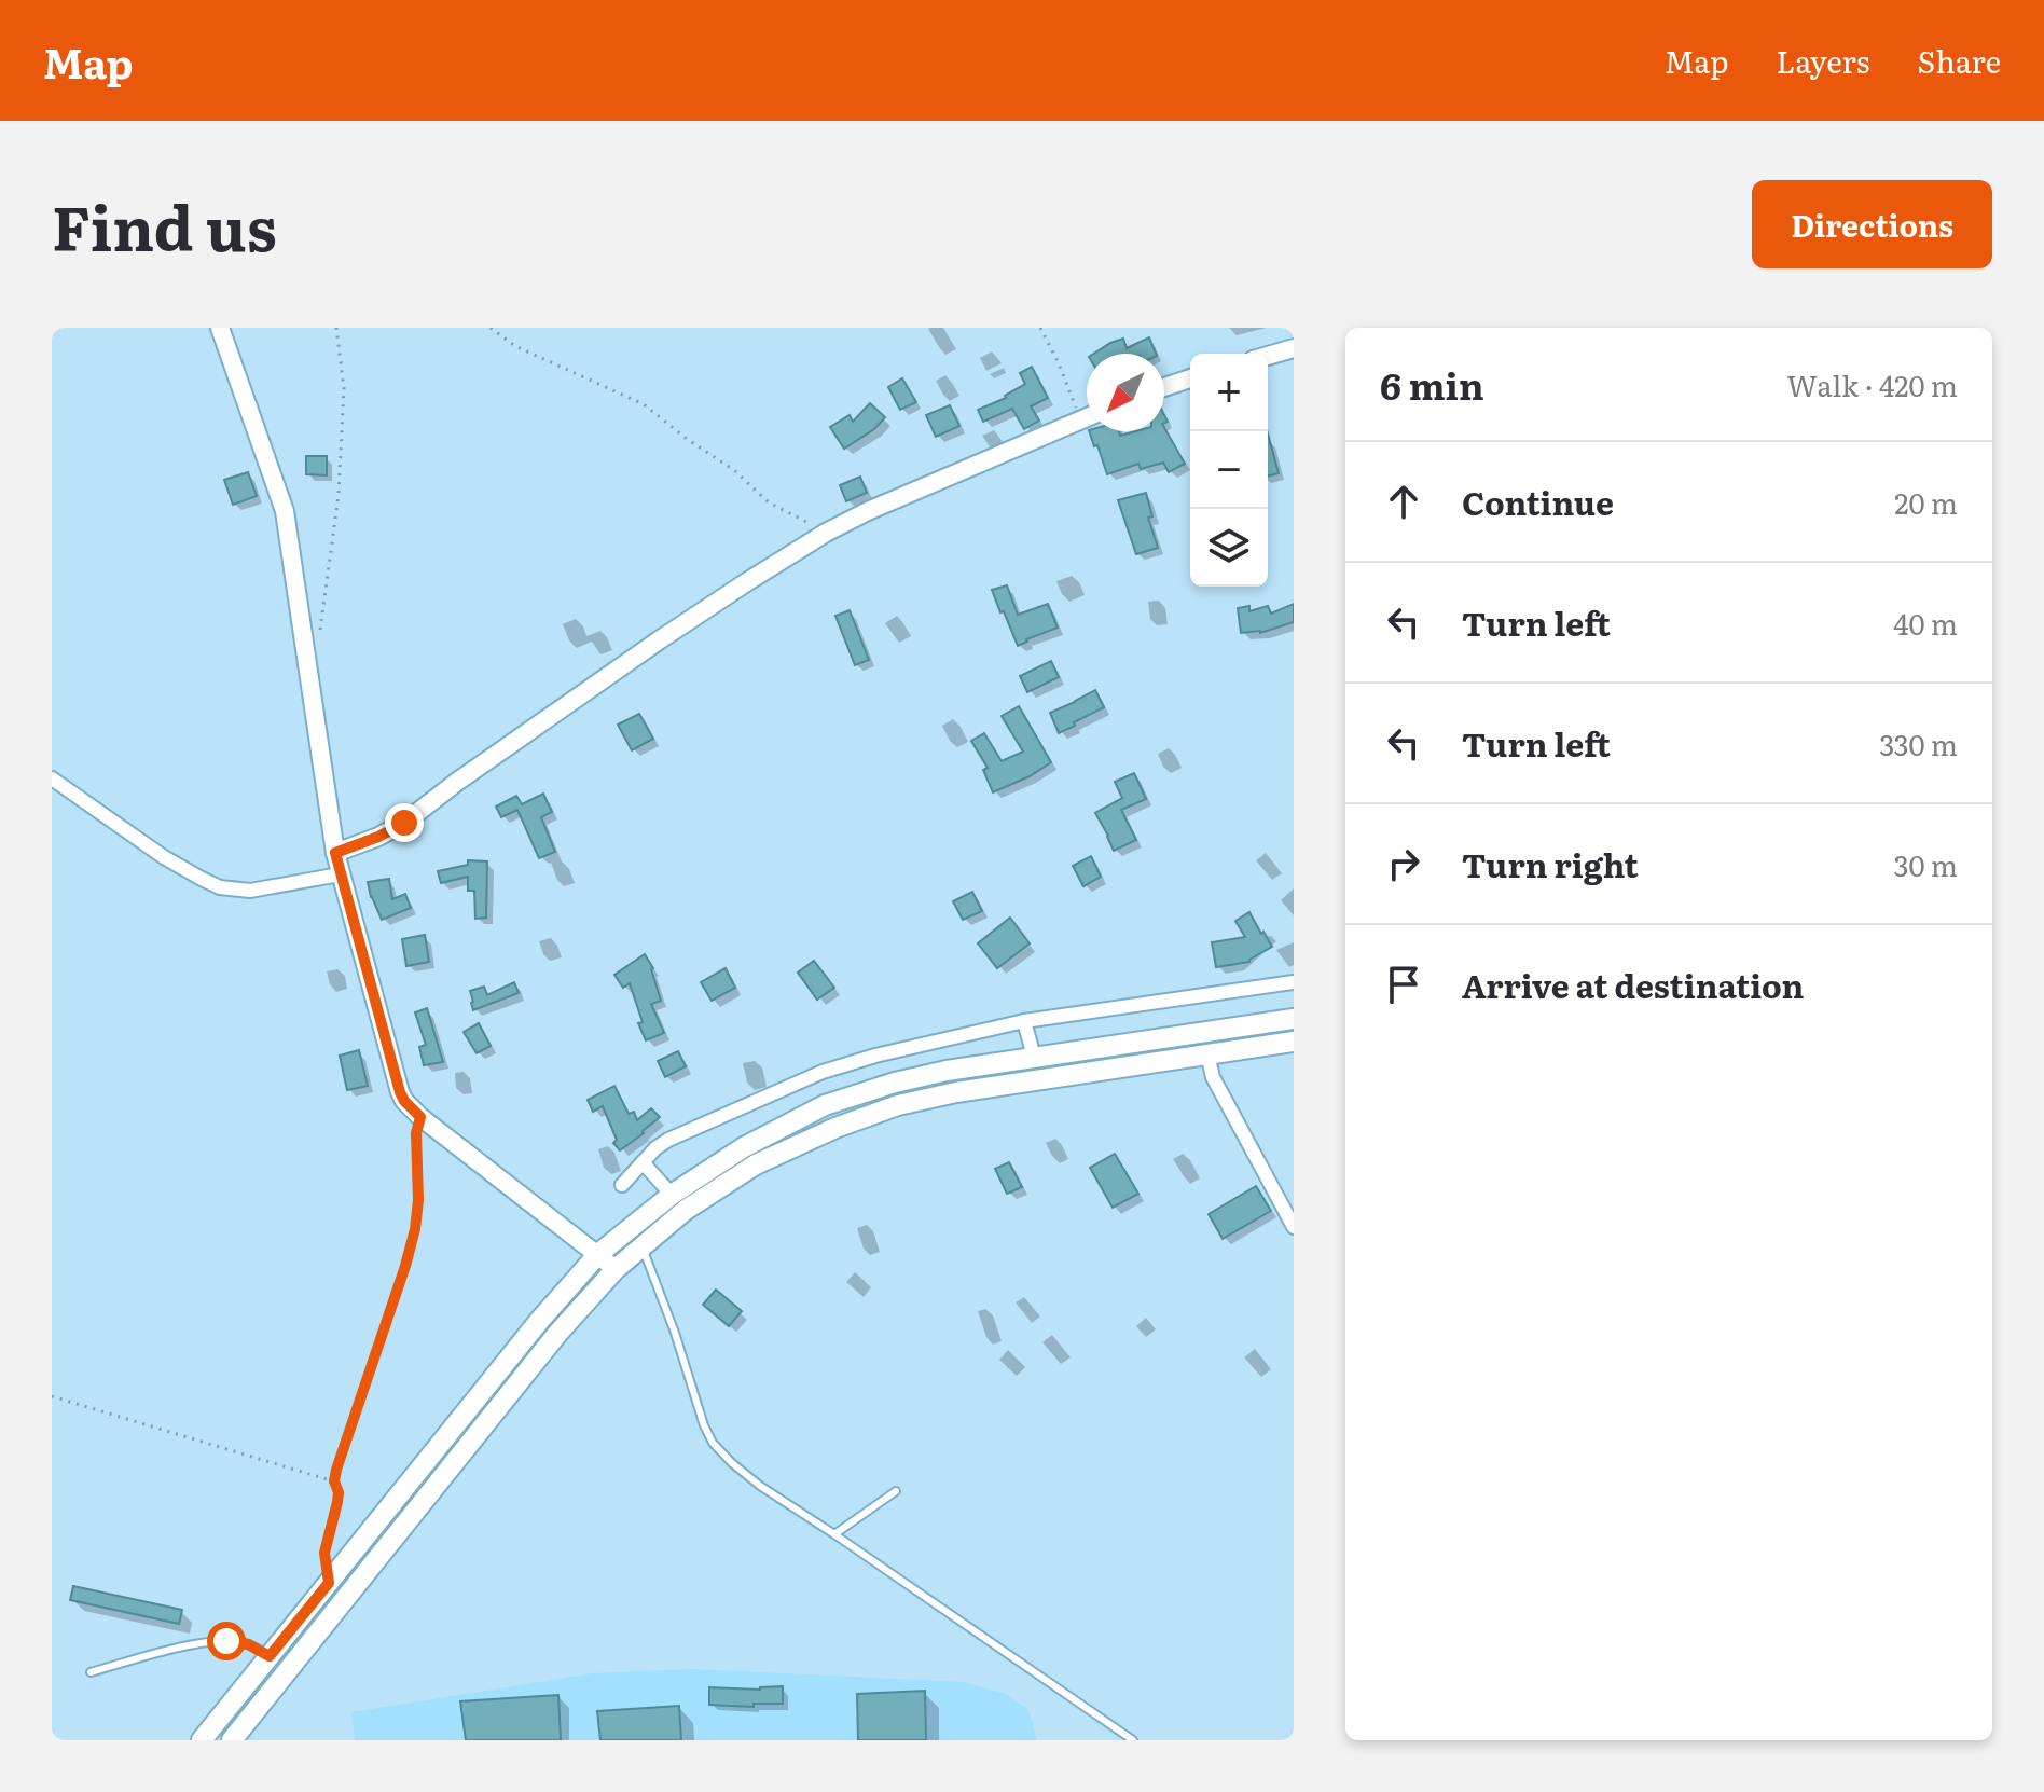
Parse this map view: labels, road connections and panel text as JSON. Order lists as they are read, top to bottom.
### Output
{
  "north": "bottom left",
  "page": {
    "header": "Map",
    "nav": ["Map", "Layers", "Share"],
    "title": "Find us",
    "buttons": "Directions",
    "heading": ["6 min", "Walk · 420 m"],
    "map_buttons": ["+", "−"],
    "list": [
      ["Continue", "20 m"],
      ["Turn left", "40 m"],
      ["Turn left", "330 m"],
      ["Turn right", "30 m"],
      "Arrive at destination"
    ]
  }
}
